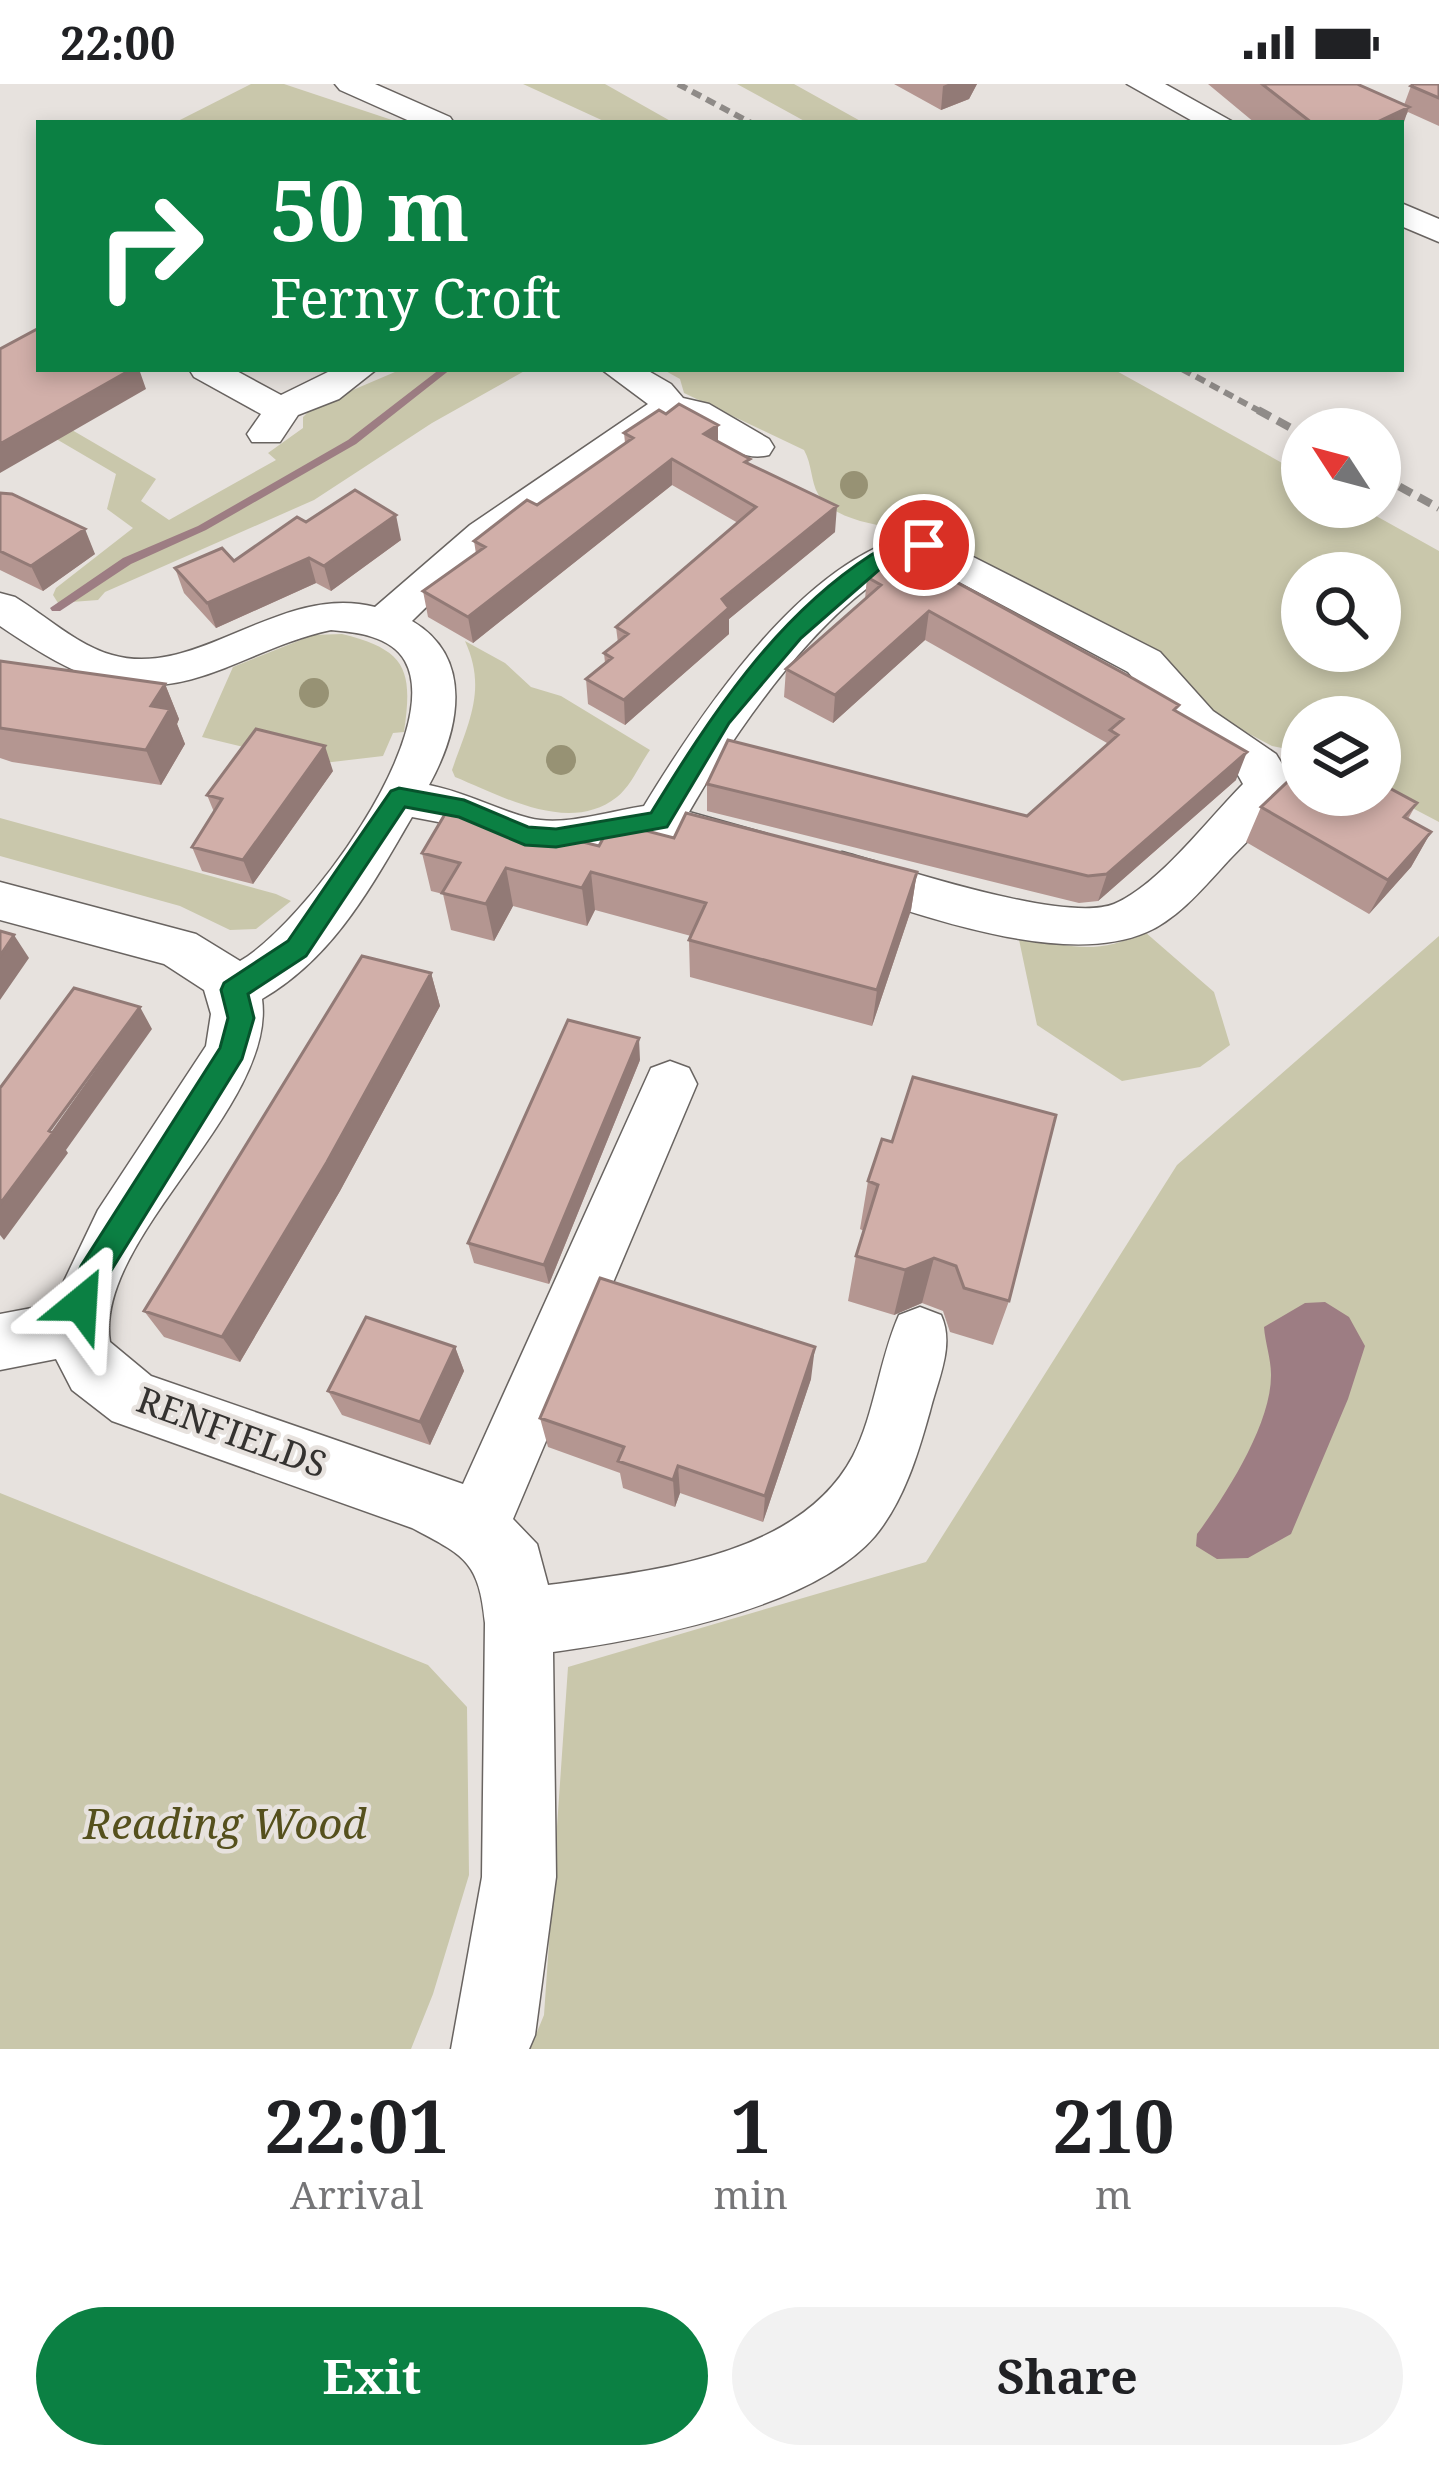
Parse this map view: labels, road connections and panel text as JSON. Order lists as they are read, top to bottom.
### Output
{
  "streets": {
    "street": ["RENFIELDS"]
  },
  "parks": ["Reading Wood"],
  "north": "top left",
  "page": {
    "status": "22:00",
    "turn": ["50 m", "Ferny Croft"],
    "eta": [
      "22:01",
      "Arrival",
      "1",
      "min",
      "210",
      "m"
    ],
    "buttons": ["Exit", "Share"]
  }
}
